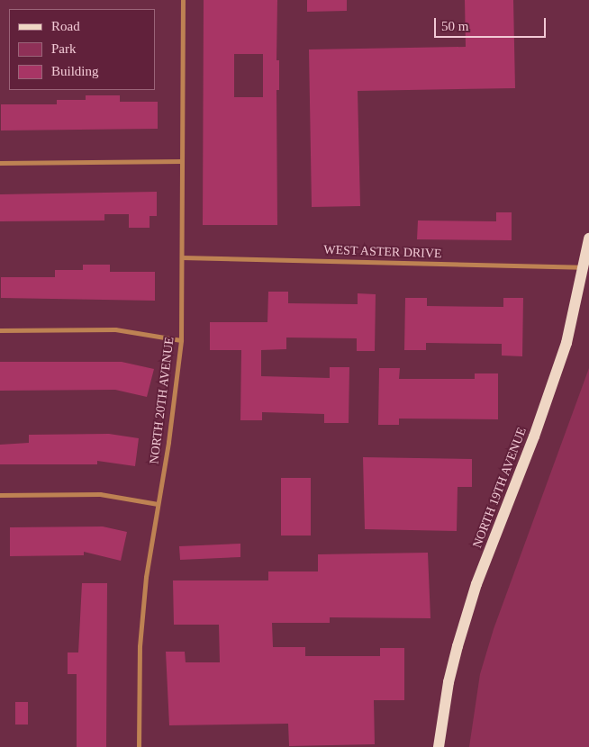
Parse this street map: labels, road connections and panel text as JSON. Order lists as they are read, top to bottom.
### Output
{
  "streets": {
    "main road": ["NORTH 19TH AVENUE"],
    "street": ["WEST ASTER DRIVE", "NORTH 20TH AVENUE"]
  },
  "crossings": [
    ["WEST ASTER DRIVE", "NORTH 20TH AVENUE"],
    ["WEST ASTER DRIVE", "NORTH 19TH AVENUE"]
  ],
  "legend": ["Road", "Park", "Building"],
  "scale_bar": "50 m"
}
